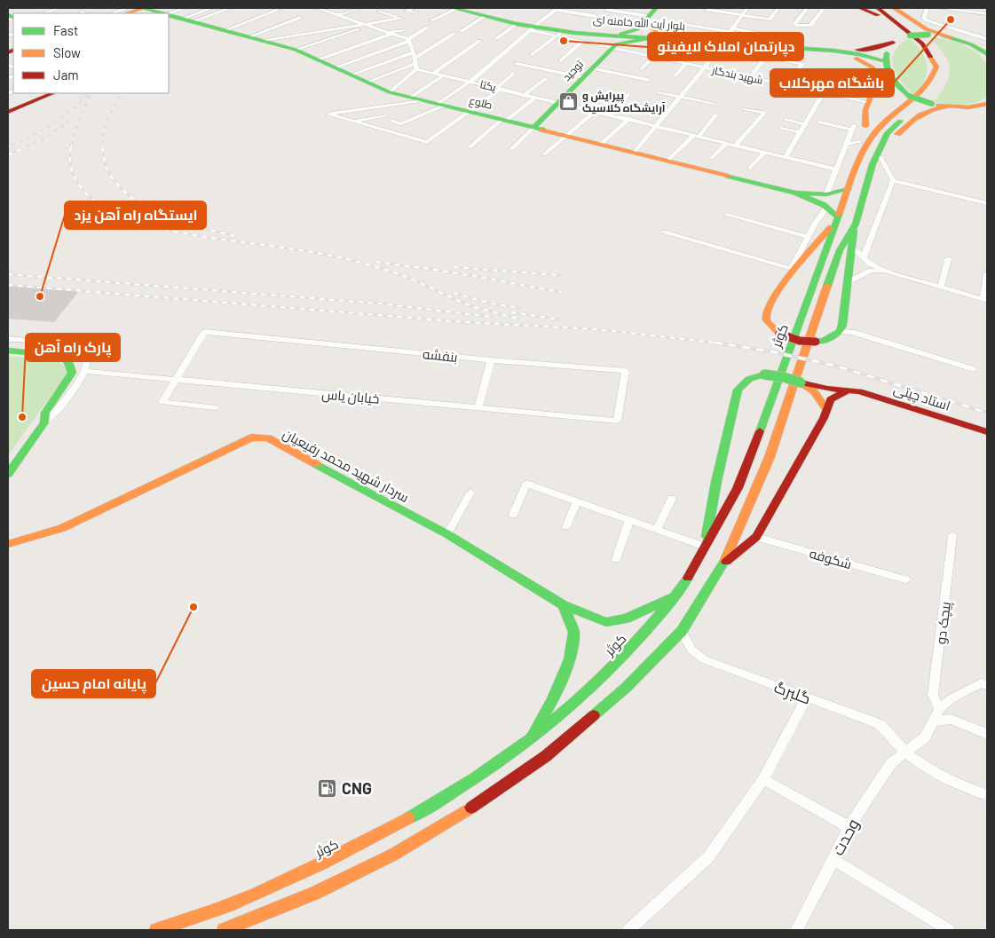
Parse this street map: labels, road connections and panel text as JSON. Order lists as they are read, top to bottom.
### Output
{
  "streets": {
    "main road": [
      "بلوار آیت الله خامنه ای",
      "توحید",
      "طلوع",
      "کوثر",
      "استاد چیتی",
      "سردار شهید محمد رفیعیان"
    ],
    "street": [
      "شهید بندگار",
      "یکتا",
      "بنفشه",
      "خیابان یاس",
      "شکوفه",
      "پیچک دو",
      "گلبرگ",
      "وحدت"
    ]
  },
  "crossings": [
    ["بلوار آیت الله خامنه ای", "شهید بندگار"],
    ["توحید", "شهید بندگار"],
    ["توحید", "یکتا"],
    ["توحید", "طلوع"],
    ["کوثر", "استاد چیتی"],
    ["کوثر", "سردار شهید محمد رفیعیان"],
    ["بنفشه", "خیابان یاس"],
    ["پیچک دو", "وحدت"],
    ["گلبرگ", "وحدت"]
  ],
  "places": {
    "other": [
      "باشگاه مهرکلاب",
      "دپارتمان املاک لایفینو",
      "ایستگاه راه آهن یزد",
      "پارک راه آهن",
      "پایانه امام حسین"
    ],
    "shop": ["پیرایش و آرایشگاه کلاسیک"],
    "fuel station": ["CNG"]
  },
  "legend": ["Fast", "Slow", "Jam"]
}
